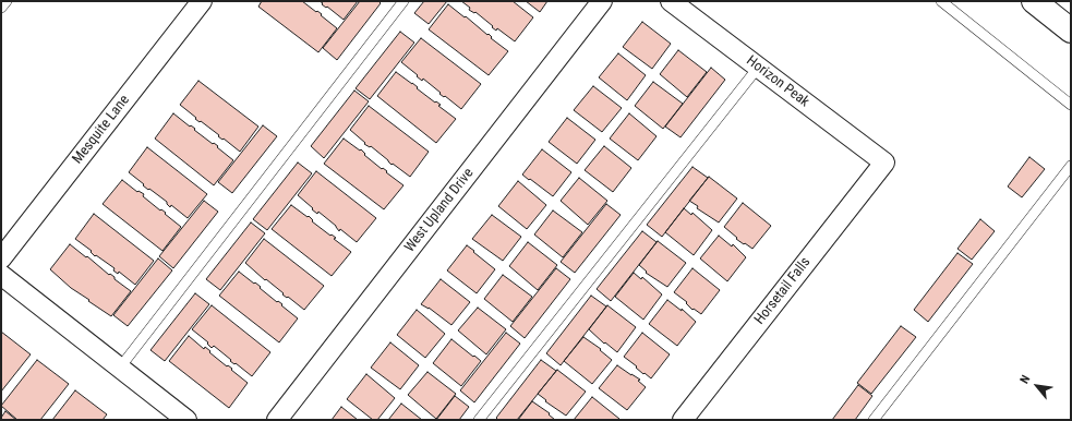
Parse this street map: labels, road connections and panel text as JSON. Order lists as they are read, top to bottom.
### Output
{
  "streets": {
    "street": [
      "Horizon Peak",
      "Mesquite Lane",
      "West Upland Drive",
      "Horsetail Falls"
    ]
  },
  "crossings": [
    ["Horizon Peak", "Horsetail Falls"]
  ],
  "north": "top left"
}
